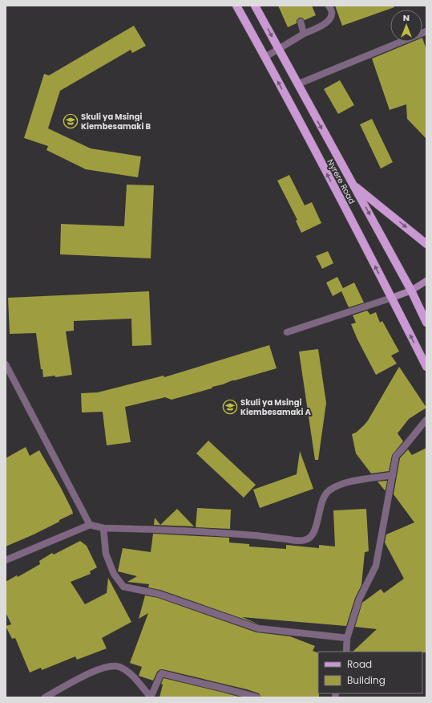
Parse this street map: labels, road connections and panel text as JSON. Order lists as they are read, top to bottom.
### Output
{
  "streets": {
    "main road": ["Nyrere Road"]
  },
  "places": {
    "school or university": ["Skuli ya Msingi Kiembesamaki B", "Skuli ya Msingi Kiembesamaki A"]
  },
  "legend": ["Road", "Building"],
  "north": "top"
}
